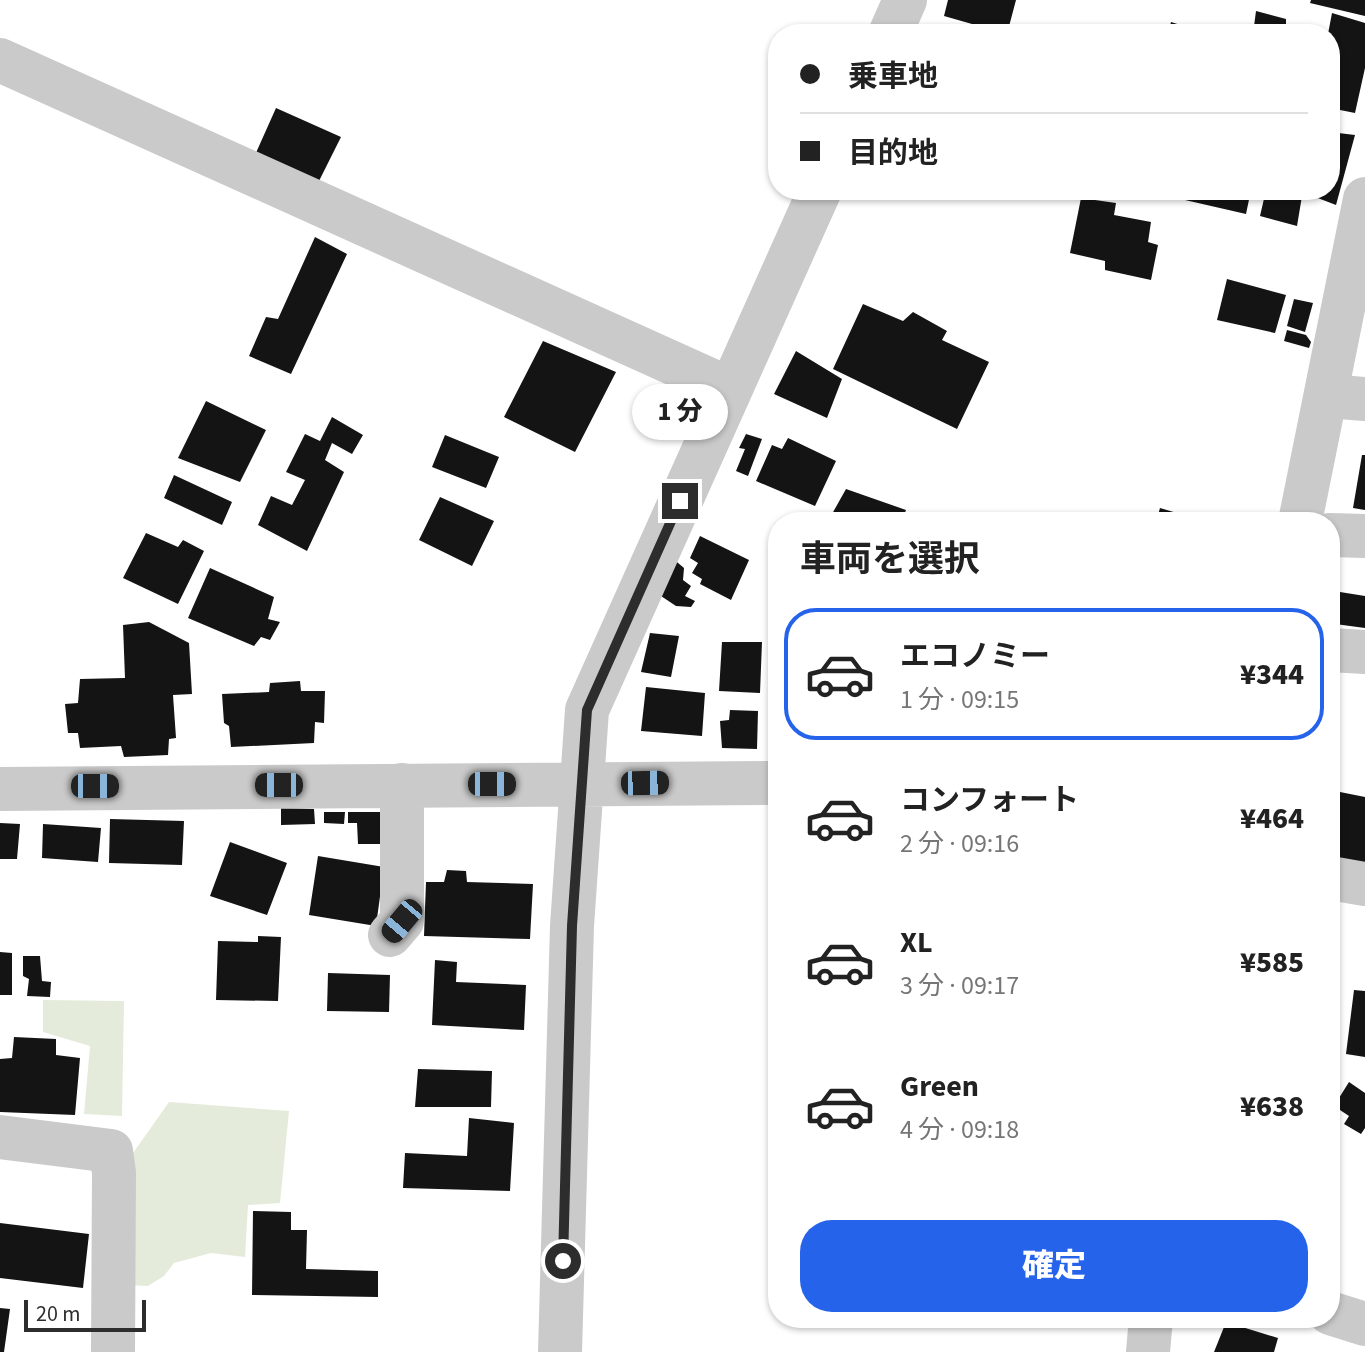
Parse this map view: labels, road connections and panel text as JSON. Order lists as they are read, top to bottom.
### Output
{
  "scale_bar": "20 m",
  "page": {
    "banner": ["乗車地", "目的地"],
    "bubble": "1 分",
    "heading": "車両を選択",
    "list": [
      {
        "name": "エコノミー",
        "note": "1 分 · 09:15",
        "value": "¥344"
      },
      {
        "name": "コンフォート",
        "note": "2 分 · 09:16",
        "value": "¥464"
      },
      {
        "name": "XL",
        "note": "3 分 · 09:17",
        "value": "¥585"
      },
      {
        "name": "Green",
        "note": "4 分 · 09:18",
        "value": "¥638"
      }
    ],
    "buttons": "確定",
    "scale": "20 m"
  }
}
